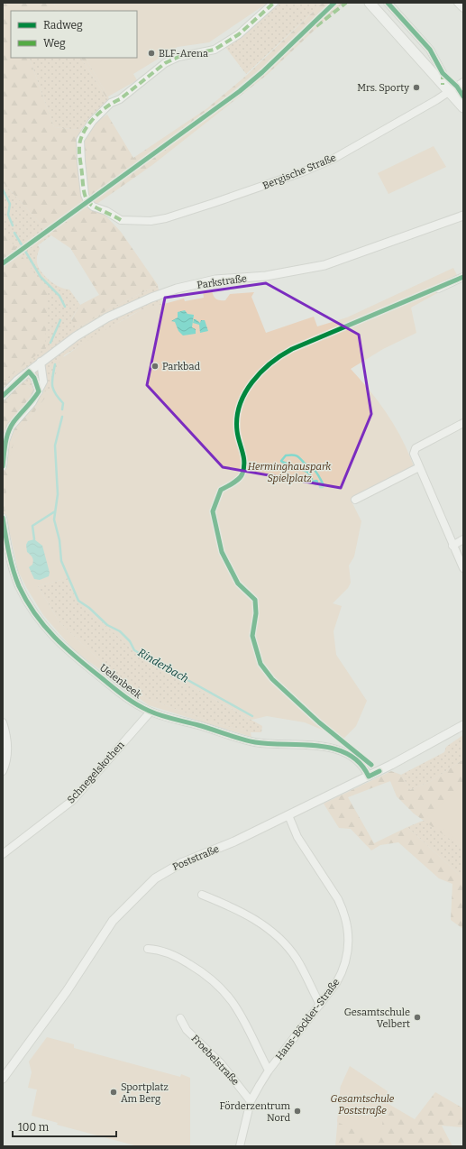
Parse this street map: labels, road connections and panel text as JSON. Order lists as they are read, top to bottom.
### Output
{
  "streets": {
    "street": [
      "Bergische Straße",
      "Parkstraße",
      "Uelenbeek",
      "Schnegelskothen",
      "Poststraße",
      "Hans-Böckler-Straße",
      "Froebelstraße"
    ]
  },
  "crossings": [
    ["Uelenbeek", "Schnegelskothen"],
    ["Uelenbeek", "Poststraße"],
    ["Poststraße", "Hans-Böckler-Straße"],
    ["Hans-Böckler-Straße", "Froebelstraße"]
  ],
  "water": ["Rinderbach"],
  "parks": ["Herminghauspark Spielplatz", "Gesamtschule Poststraße"],
  "places": [
    "BLF-Arena",
    "Mrs. Sporty",
    "Parkbad",
    "Gesamtschule Velbert",
    "Sportplatz Am Berg",
    "Förderzentrum Nord"
  ],
  "legend": ["Radweg", "Weg"],
  "scale_bar": "100 m"
}
